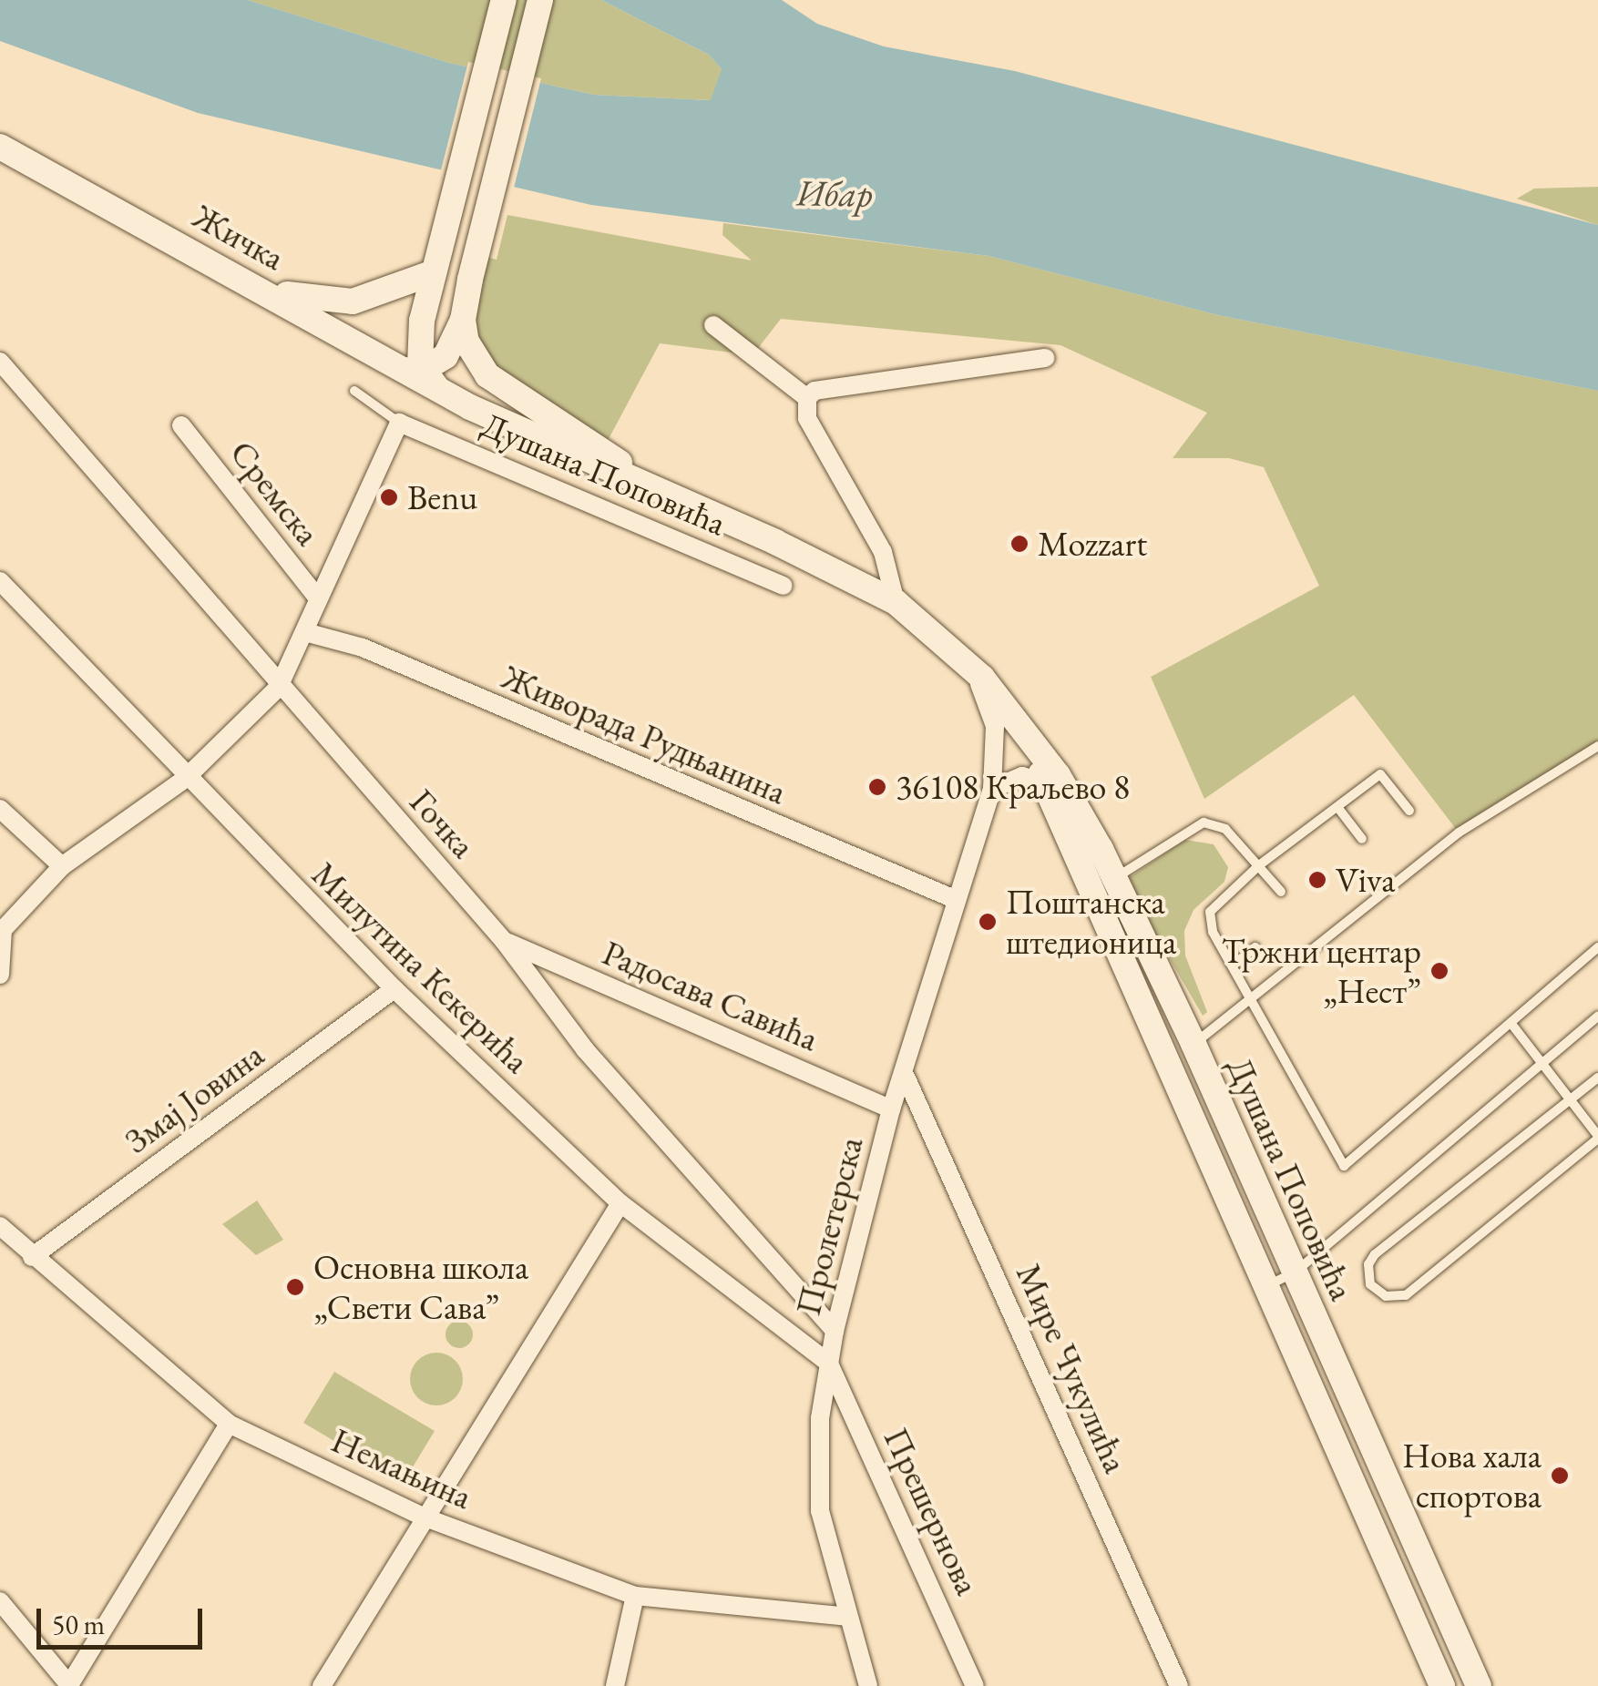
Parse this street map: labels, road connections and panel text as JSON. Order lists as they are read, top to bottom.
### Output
{
  "streets": {
    "main road": ["Жичка", "Душана Поповића"],
    "street": [
      "Сремска",
      "Живорада Рудњанина",
      "Гочка",
      "Милутина Кекерића",
      "Радосава Савића",
      "Змај Јовина",
      "Пролетерска",
      "Мире Чукулића",
      "Немањина",
      "Прешернова"
    ]
  },
  "crossings": [
    ["Жичка", "Душана Поповића"],
    ["Душана Поповића", "Пролетерска"],
    ["Живорада Рудњанина", "Пролетерска"],
    ["Гочка", "Радосава Савића"],
    ["Гочка", "Пролетерска"],
    ["Милутина Кекерића", "Змај Јовина"],
    ["Милутина Кекерића", "Пролетерска"],
    ["Милутина Кекерића", "Прешернова"],
    ["Радосава Савића", "Пролетерска"],
    ["Змај Јовина", "Немањина"],
    ["Пролетерска", "Мире Чукулића"],
    ["Пролетерска", "Немањина"],
    ["Пролетерска", "Прешернова"]
  ],
  "water": ["Ибар"],
  "places": [
    "Benu",
    "Mozzart",
    "36108 Краљево 8",
    "Viva",
    "Поштанска штедионица",
    "Тржни центар „Нест”",
    "Основна школа „Свети Сава”",
    "Нова хала спортова"
  ],
  "scale_bar": "50 m"
}
